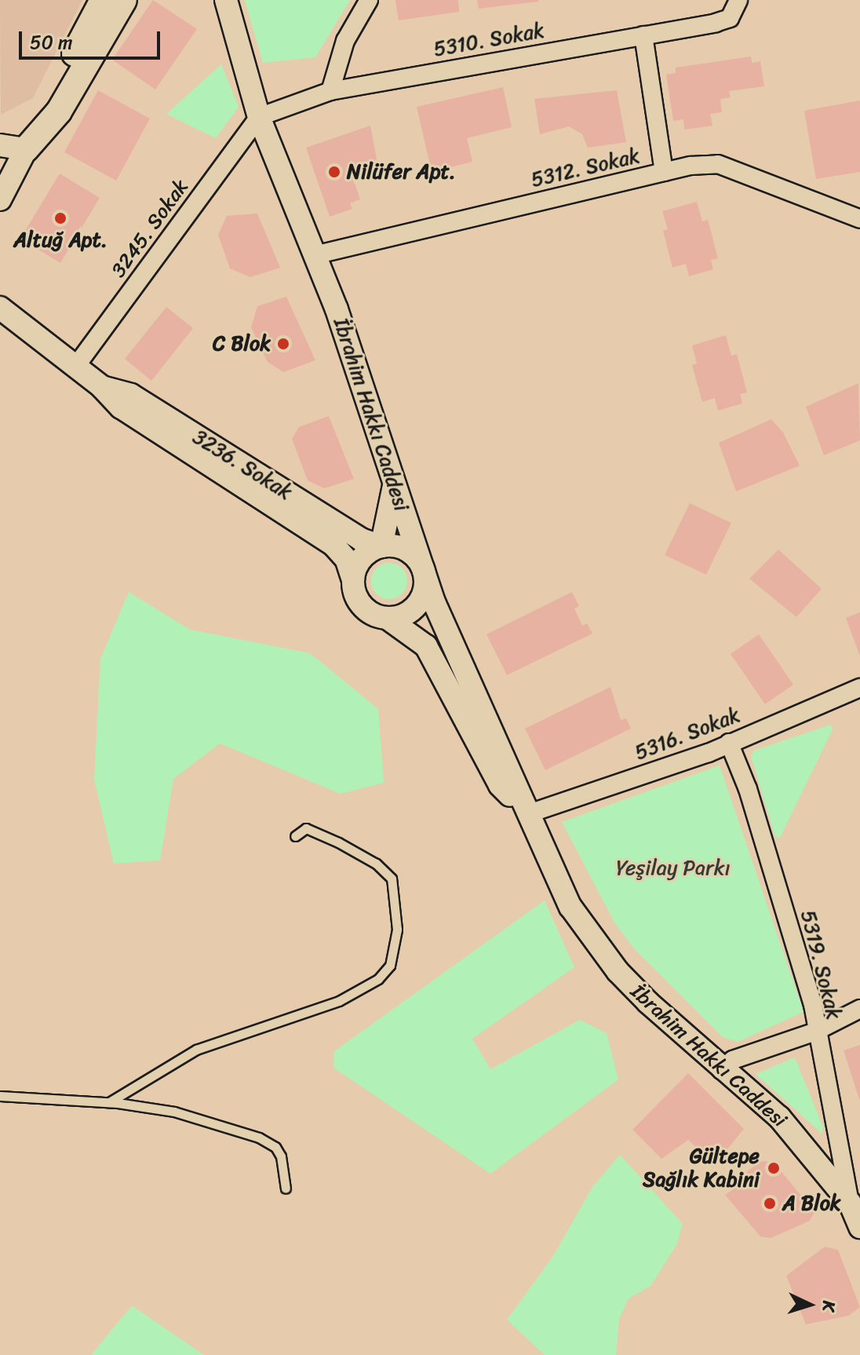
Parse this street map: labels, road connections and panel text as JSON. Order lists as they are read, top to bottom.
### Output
{
  "streets": {
    "street": [
      "5310. Sokak",
      "5312. Sokak",
      "3245. Sokak",
      "İbrahim Hakkı Caddesi",
      "3236. Sokak",
      "5316. Sokak",
      "5319. Sokak"
    ]
  },
  "crossings": [
    ["5310. Sokak", "3245. Sokak"],
    ["5310. Sokak", "İbrahim Hakkı Caddesi"],
    ["5312. Sokak", "İbrahim Hakkı Caddesi"],
    ["3245. Sokak", "İbrahim Hakkı Caddesi"],
    ["3245. Sokak", "3236. Sokak"],
    ["İbrahim Hakkı Caddesi", "3236. Sokak"],
    ["İbrahim Hakkı Caddesi", "5316. Sokak"],
    ["İbrahim Hakkı Caddesi", "5319. Sokak"],
    ["5316. Sokak", "5319. Sokak"]
  ],
  "parks": ["Yeşilay Parkı"],
  "places": [
    "Nilüfer Apt.",
    "Altuğ Apt.",
    "C Blok",
    "Gültepe Sağlık Kabini",
    "A Blok"
  ],
  "scale_bar": "50 m",
  "north": "right"
}
